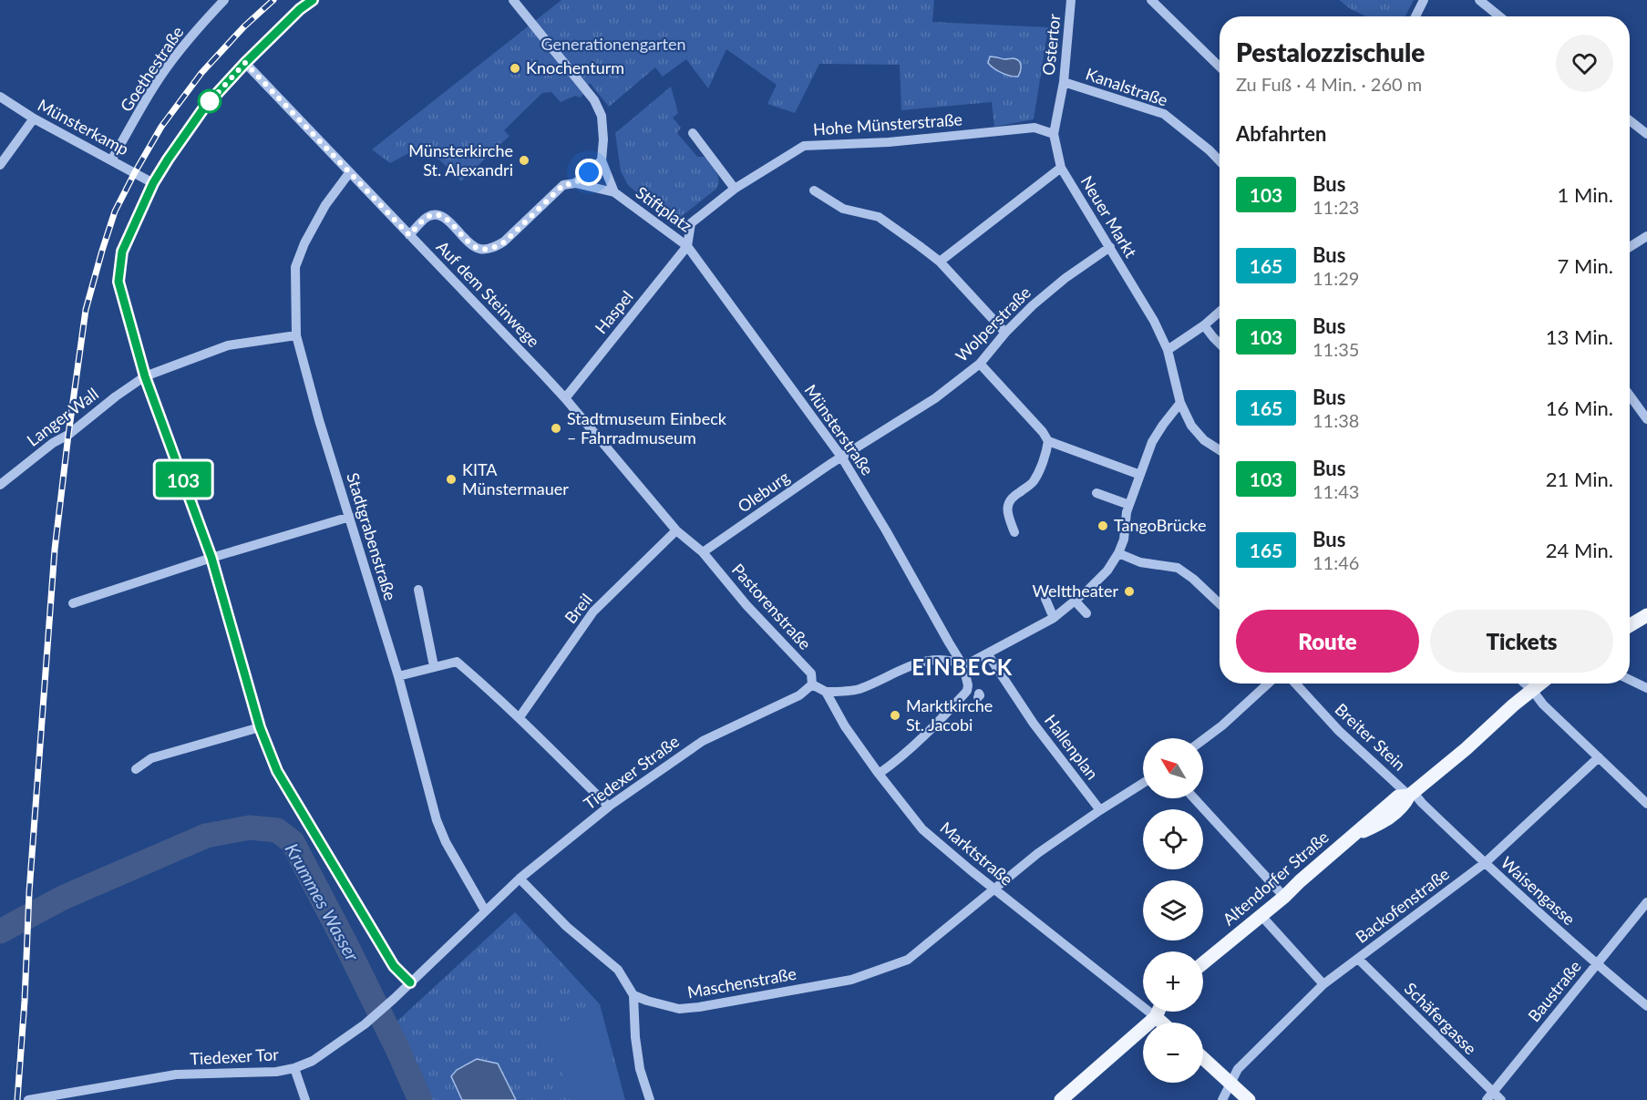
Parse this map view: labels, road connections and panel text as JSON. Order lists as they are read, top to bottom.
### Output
{
  "streets": {
    "main road": ["Altendorfer Straße"],
    "street": [
      "Ostertor",
      "Goethestraße",
      "Kanalstraße",
      "Hohe Münsterstraße",
      "Münsterkamp",
      "Stiftplatz",
      "Neuer Markt",
      "Auf dem Steinwege",
      "Haspel",
      "Wolperstraße",
      "Langer Wall",
      "Münsterstraße",
      "Oleburg",
      "Stadtgrabenstraße",
      "Pastorenstraße",
      "Breil",
      "Breiter Stein",
      "Hallenplan",
      "Tiedexer Straße",
      "Marktstraße",
      "Waisengasse",
      "Backofenstraße",
      "Maschenstraße",
      "Baustraße",
      "Schäfergasse",
      "Tiedexer Tor"
    ]
  },
  "crossings": [
    ["Ostertor", "Kanalstraße"],
    ["Ostertor", "Neuer Markt"],
    ["Goethestraße", "Münsterkamp"],
    ["Kanalstraße", "Neuer Markt"],
    ["Hohe Münsterstraße", "Stiftplatz"],
    ["Hohe Münsterstraße", "Neuer Markt"],
    ["Stiftplatz", "Haspel"],
    ["Stiftplatz", "Münsterstraße"],
    ["Neuer Markt", "Wolperstraße"],
    ["Auf dem Steinwege", "Haspel"],
    ["Auf dem Steinwege", "Oleburg"],
    ["Auf dem Steinwege", "Stadtgrabenstraße"],
    ["Auf dem Steinwege", "Pastorenstraße"],
    ["Auf dem Steinwege", "Breil"],
    ["Haspel", "Münsterstraße"],
    ["Wolperstraße", "Münsterstraße"],
    ["Wolperstraße", "Oleburg"],
    ["Langer Wall", "Stadtgrabenstraße"],
    ["Münsterstraße", "Oleburg"],
    ["Oleburg", "Pastorenstraße"],
    ["Stadtgrabenstraße", "Tiedexer Straße"],
    ["Stadtgrabenstraße", "Tiedexer Tor"],
    ["Pastorenstraße", "Tiedexer Straße"],
    ["Breiter Stein", "Altendorfer Straße"],
    ["Breiter Stein", "Waisengasse"],
    ["Hallenplan", "Maschenstraße"],
    ["Tiedexer Straße", "Tiedexer Tor"],
    ["Marktstraße", "Maschenstraße"],
    ["Altendorfer Straße", "Waisengasse"],
    ["Waisengasse", "Backofenstraße"],
    ["Waisengasse", "Baustraße"],
    ["Backofenstraße", "Schäfergasse"],
    ["Baustraße", "Schäfergasse"]
  ],
  "districts": ["EINBECK"],
  "water": ["Krummes Wasser"],
  "parks": ["Generationengarten"],
  "places": [
    "Knochenturm",
    "Münsterkirche St. Alexandri",
    "Stadtmuseum Einbeck – Fahrradmuseum",
    "KITA Münstermauer",
    "TangoBrücke",
    "Welttheater",
    "Marktkirche St. Jacobi"
  ],
  "lines": ["bus line 103"],
  "north": "top left",
  "page": {
    "on_map": "103",
    "heading": [
      ["Pestalozzischule", "Zu Fuß · 4 Min. · 260 m"],
      "Abfahrten"
    ],
    "list": [
      {
        "mark": "103",
        "name": "Bus",
        "note": "11:23",
        "value": "1 Min."
      },
      {
        "mark": "165",
        "name": "Bus",
        "note": "11:29",
        "value": "7 Min."
      },
      {
        "mark": "103",
        "name": "Bus",
        "note": "11:35",
        "value": "13 Min."
      },
      {
        "mark": "165",
        "name": "Bus",
        "note": "11:38",
        "value": "16 Min."
      },
      {
        "mark": "103",
        "name": "Bus",
        "note": "11:43",
        "value": "21 Min."
      },
      {
        "mark": "165",
        "name": "Bus",
        "note": "11:46",
        "value": "24 Min."
      }
    ],
    "buttons": ["Route", "Tickets"],
    "map_buttons": ["+", "−"]
  }
}
